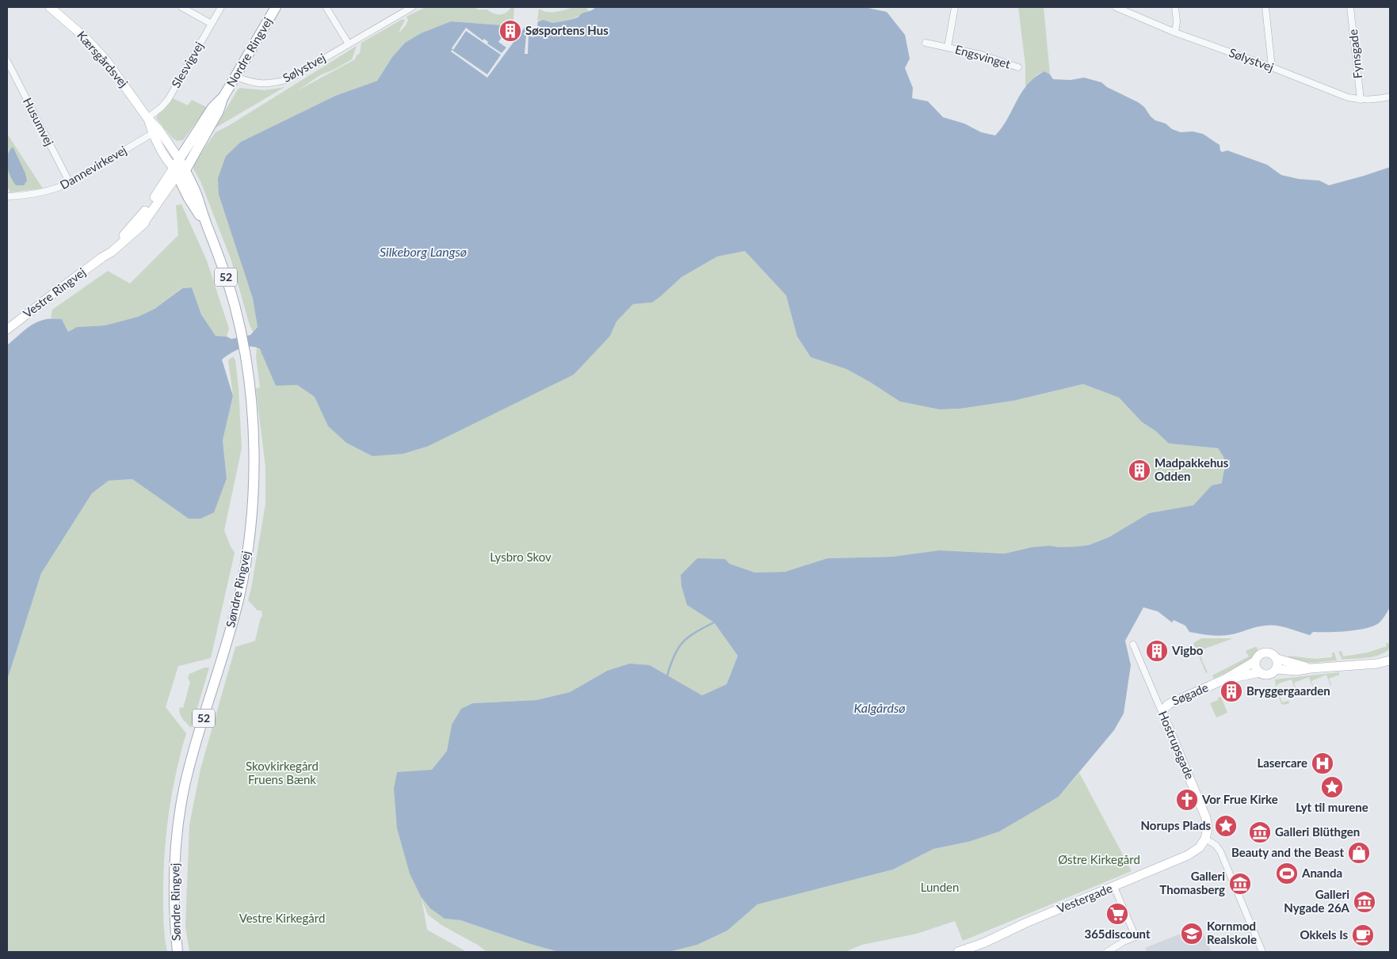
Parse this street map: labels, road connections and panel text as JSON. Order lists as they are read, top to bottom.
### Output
{
  "streets": {
    "main road": ["Nordre Ringvej", "52", "Søndre Ringvej"],
    "street": [
      "Fynsgade",
      "Engsvinget",
      "Kærsgårdsvej",
      "Sølystvej",
      "Slesvigvej",
      "Husumvej",
      "Dannevirkevej",
      "Vestre Ringvej",
      "Søgade",
      "Hostrupsgade",
      "Vestergade"
    ]
  },
  "crossings": [
    ["Nordre Ringvej", "Kærsgårdsvej"],
    ["Nordre Ringvej", "Sølystvej"],
    ["Nordre Ringvej", "Vestre Ringvej"],
    ["Nordre Ringvej", "Søndre Ringvej"],
    ["Fynsgade", "Sølystvej"],
    ["Kærsgårdsvej", "Slesvigvej"],
    ["Kærsgårdsvej", "Dannevirkevej"],
    ["Kærsgårdsvej", "Vestre Ringvej"],
    ["Kærsgårdsvej", "Søndre Ringvej"],
    ["Husumvej", "Dannevirkevej"],
    ["Vestre Ringvej", "Søndre Ringvej"],
    ["Søgade", "Hostrupsgade"],
    ["Hostrupsgade", "Vestergade"]
  ],
  "water": ["Silkeborg Langsø", "Kalgårdsø"],
  "parks": [
    "Lysbro Skov",
    "Skovkirkegård Fruens Bænk",
    "Østre Kirkegård",
    "Lunden",
    "Vestre Kirkegård"
  ],
  "places": {
    "building": [
      "Søsportens Hus",
      "Madpakkehus Odden",
      "Vigbo",
      "Bryggergaarden"
    ],
    "hospital": ["Lasercare"],
    "place": ["Lyt til murene", "Norups Plads"],
    "church": ["Vor Frue Kirke"],
    "museum": ["Galleri Blüthgen", "Galleri Thomasberg", "Galleri Nygade 26A"],
    "shop": ["Beauty and the Beast"],
    "sports": ["Ananda"],
    "supermarket": ["365discount"],
    "school or university": ["Kornmod Realskole"],
    "cafe": ["Okkels Is"]
  }
}
